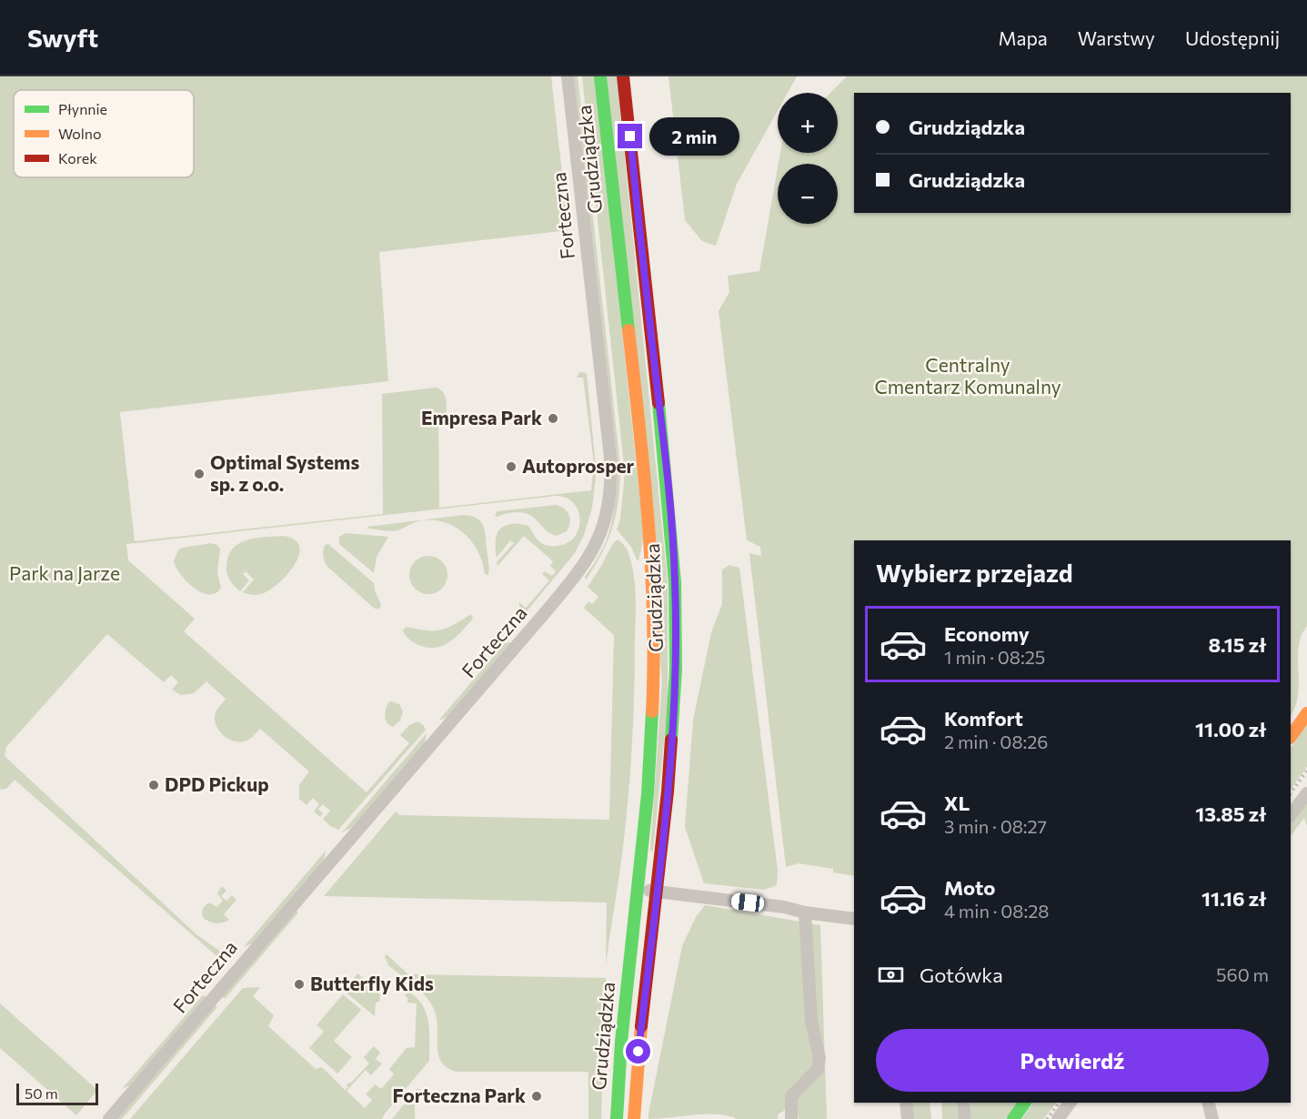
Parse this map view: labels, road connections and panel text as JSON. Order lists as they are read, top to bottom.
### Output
{
  "streets": {
    "main road": ["Grudziądzka"],
    "street": ["Forteczna"]
  },
  "parks": ["Centralny Cmentarz Komunalny", "Park na Jarze"],
  "places": [
    "Empresa Park",
    "Autoprosper",
    "Optimal Systems sp. z o.o.",
    "DPD Pickup",
    "Butterfly Kids",
    "Forteczna Park"
  ],
  "legend": ["Płynnie", "Wolno", "Korek"],
  "scale_bar": "50 m",
  "page": {
    "header": "Swyft",
    "nav": ["Mapa", "Warstwy", "Udostępnij"],
    "map_buttons": ["+", "−"],
    "banner": ["Grudziądzka", "Grudziądzka"],
    "bubble": "2 min",
    "heading": "Wybierz przejazd",
    "list": [
      {
        "name": "Economy",
        "note": "1 min · 08:25",
        "value": "8.15 zł"
      },
      {
        "name": "Komfort",
        "note": "2 min · 08:26",
        "value": "11.00 zł"
      },
      {
        "name": "XL",
        "note": "3 min · 08:27",
        "value": "13.85 zł"
      },
      {
        "name": "Moto",
        "note": "4 min · 08:28",
        "value": "11.16 zł"
      }
    ],
    "pay": ["Gotówka", "560 m"],
    "buttons": "Potwierdź",
    "scale": "50 m"
  }
}
